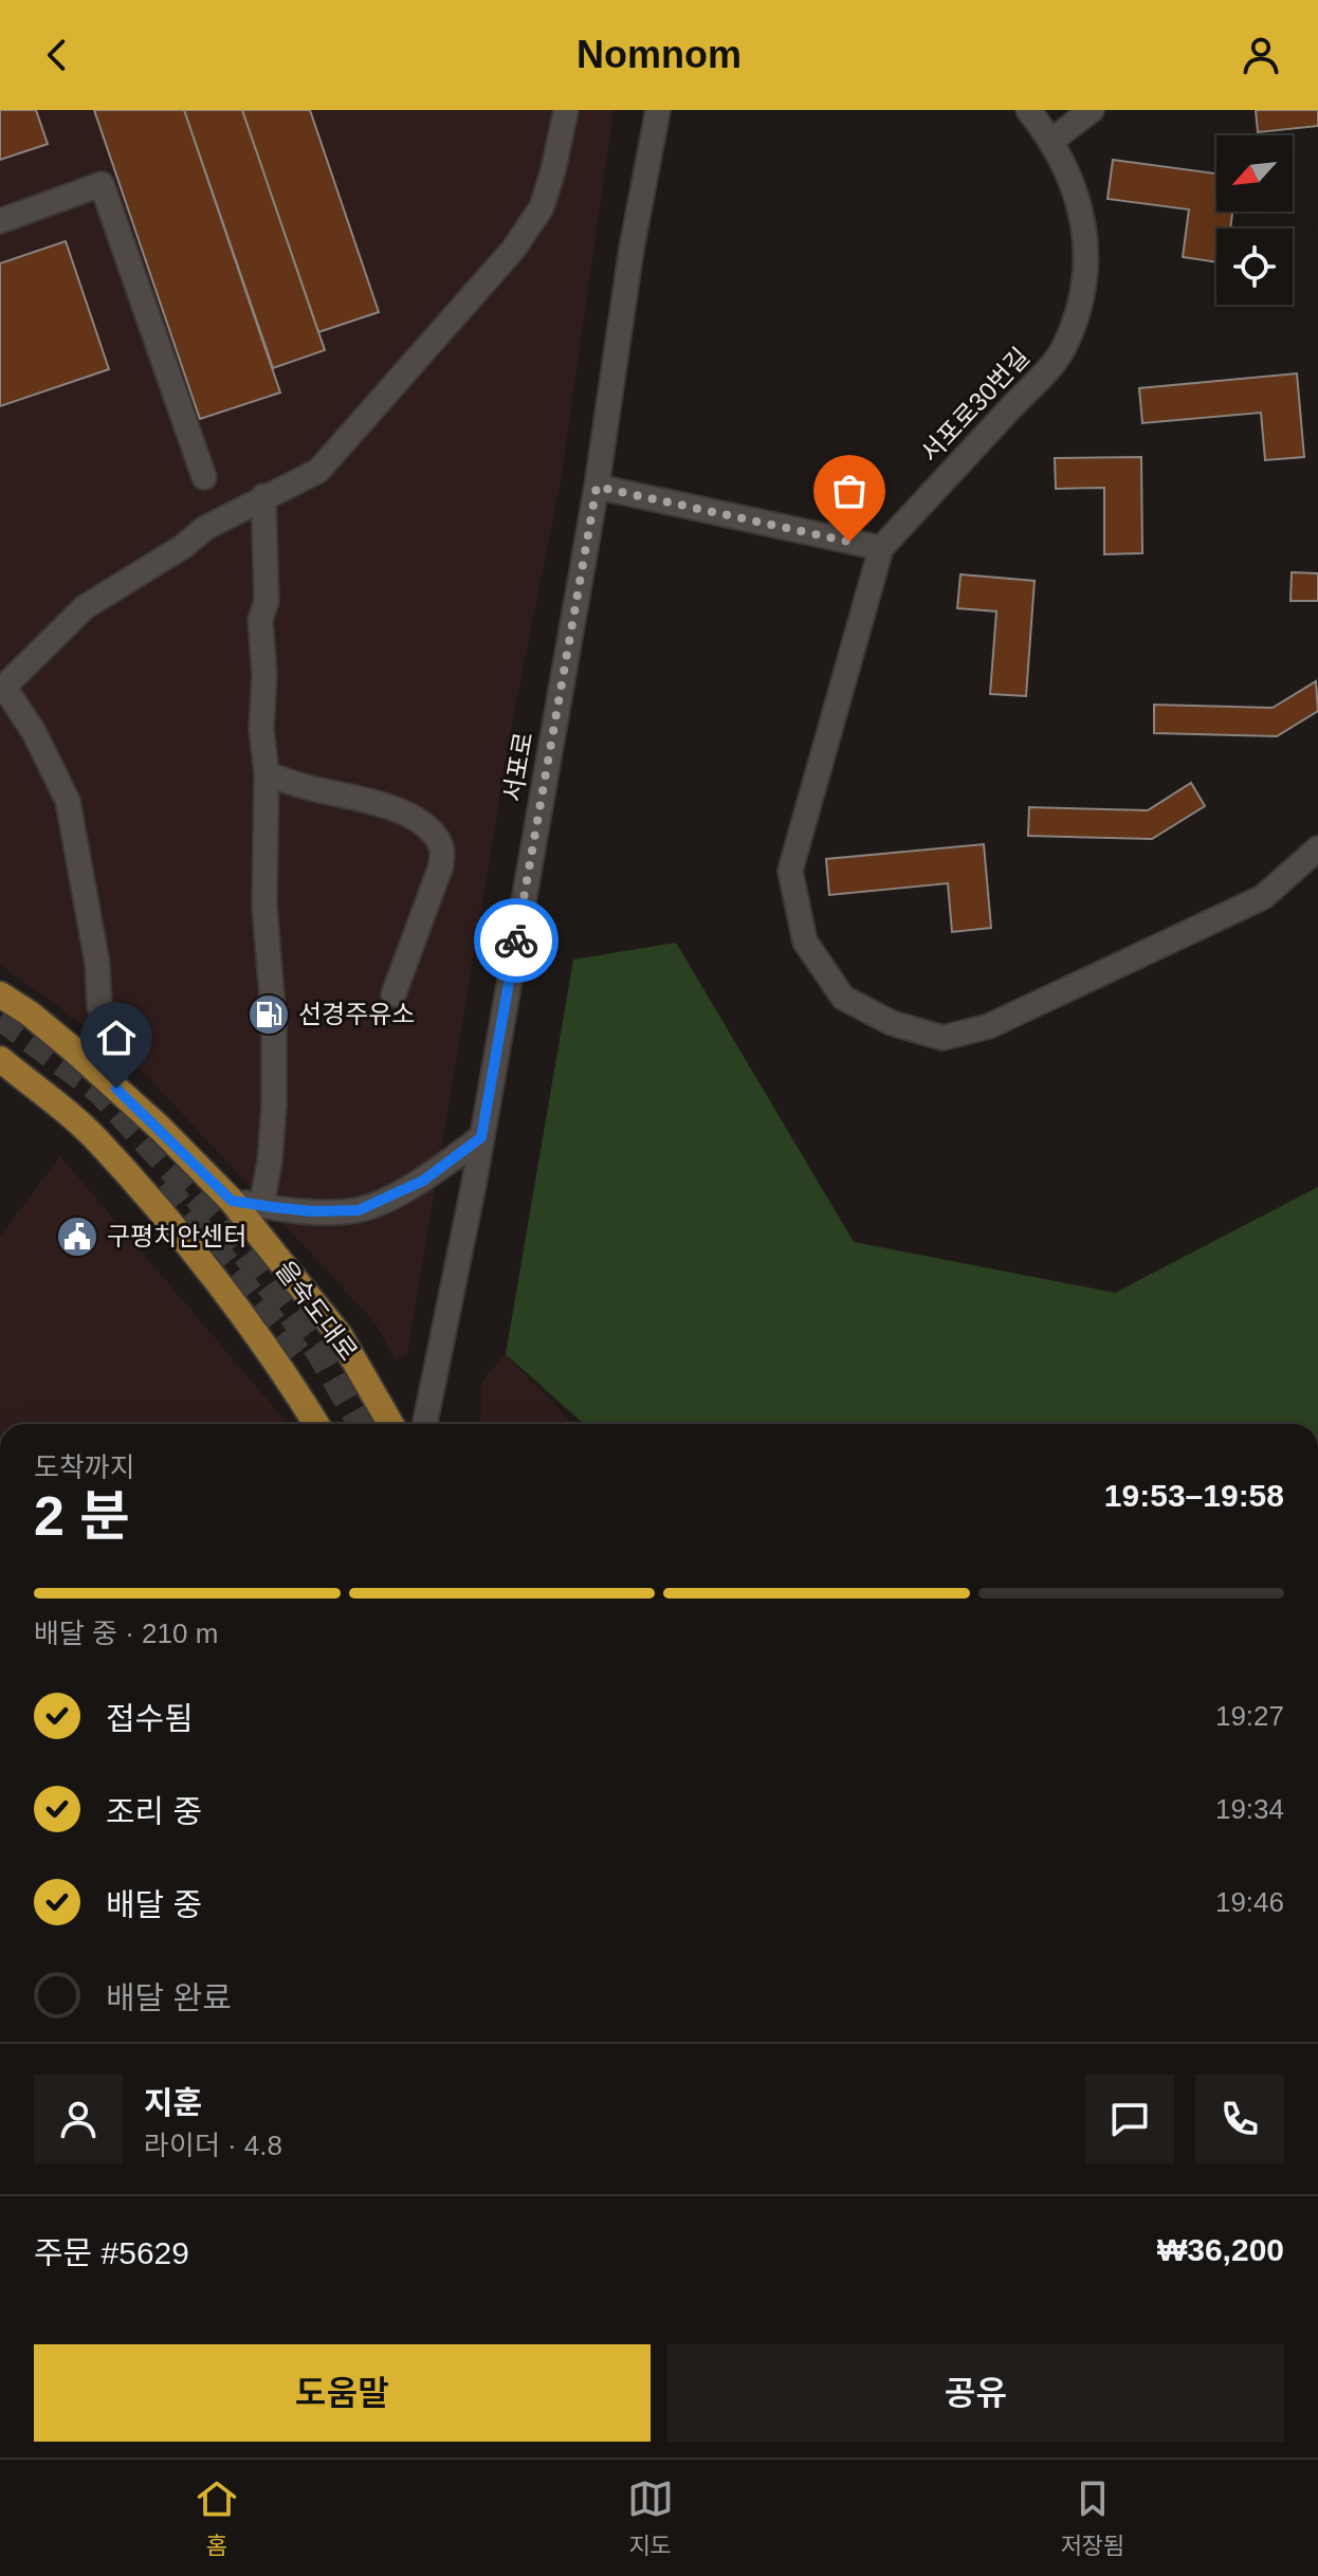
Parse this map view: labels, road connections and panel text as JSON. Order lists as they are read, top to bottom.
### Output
{
  "streets": {
    "main road": ["을숙도대로"],
    "street": ["서포로30번길", "서포로"]
  },
  "places": {
    "fuel station": ["선경주유소"],
    "public building": ["구평치안센터"]
  },
  "north": "bottom left",
  "page": {
    "header": "Nomnom",
    "heading": ["2 분", "도착까지", "19:53–19:58"],
    "panel": [
      "지훈",
      "라이더 · 4.8",
      "주문 #5629",
      "₩36,200"
    ],
    "bar": "배달 중 · 210 m",
    "list": [
      ["접수됨", "19:27"],
      ["조리 중", "19:34"],
      ["배달 중", "19:46"],
      "배달 완료"
    ],
    "buttons": ["도움말", "공유"],
    "tabs": ["홈", "지도", "저장됨"]
  }
}
